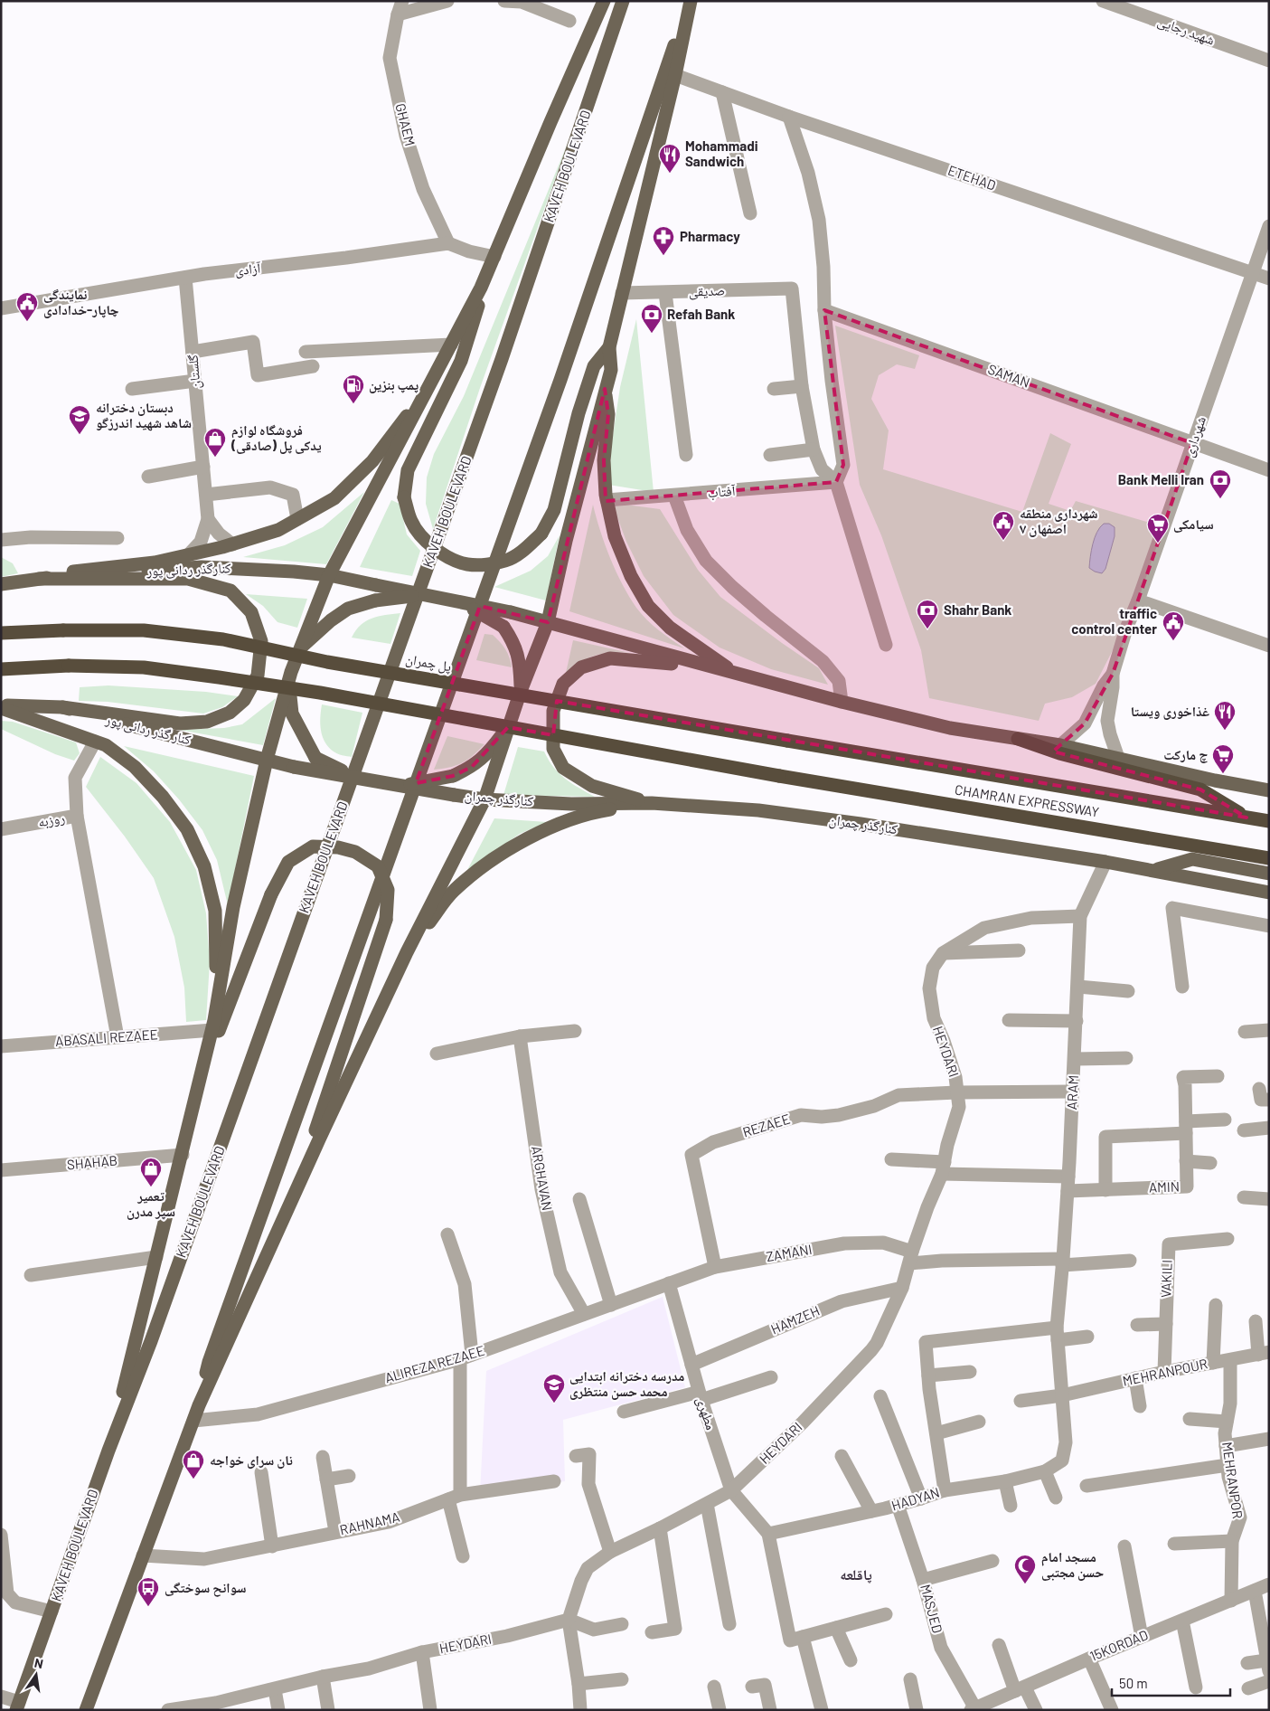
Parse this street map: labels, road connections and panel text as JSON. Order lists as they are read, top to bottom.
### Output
{
  "streets": {
    "highway": ["پل چمران", "CHAMRAN EXPRESSWAY"],
    "main road": [
      "KAVEH BOULEVARD",
      "کنارگذر ردانی پور",
      "کنار گذر ردانی پور",
      "کنارگذر چمران"
    ],
    "street": [
      "شهید رجایی",
      "GHAEM",
      "ETEHAD",
      "آزادی",
      "صدیقی",
      "گلستان",
      "SAMAN",
      "شهرداری",
      "آفتاب",
      "روزبه",
      "ABASALI REZAEE",
      "HEYDARI",
      "ARAM",
      "REZAEE",
      "SHAHAB",
      "ARGHAVAN",
      "AMIN",
      "ZAMANI",
      "VAKILI",
      "HAMZEH",
      "ALIREZA REZAEE",
      "MEHRANPOUR",
      "مطهری",
      "MEHRANPOR",
      "HADYAN",
      "RAHNAMA",
      "MASJED",
      "15KORDAD"
    ]
  },
  "crossings": [
    ["GHAEM", "آزادی"],
    ["ETEHAD", "شهرداری"],
    ["آزادی", "گلستان"],
    ["SAMAN", "شهرداری"],
    ["پل چمران", "CHAMRAN EXPRESSWAY"],
    ["کنار گذر ردانی پور", "کنارگذر چمران"],
    ["کنارگذر چمران", "ARAM"],
    ["HEYDARI", "ARAM"],
    ["HEYDARI", "REZAEE"],
    ["HEYDARI", "ZAMANI"],
    ["HEYDARI", "HAMZEH"],
    ["HEYDARI", "مطهری"],
    ["ARAM", "AMIN"],
    ["ARAM", "MEHRANPOUR"],
    ["ARAM", "HADYAN"],
    ["REZAEE", "ZAMANI"],
    ["ARGHAVAN", "ALIREZA REZAEE"],
    ["ZAMANI", "ALIREZA REZAEE"],
    ["ZAMANI", "مطهری"],
    ["VAKILI", "MEHRANPOUR"],
    ["HAMZEH", "مطهری"],
    ["ALIREZA REZAEE", "مطهری"],
    ["MEHRANPOUR", "MEHRANPOR"],
    ["MEHRANPOR", "15KORDAD"],
    ["HADYAN", "MASJED"],
    ["MASJED", "15KORDAD"]
  ],
  "districts": ["پاقلعه"],
  "places": {
    "restaurant": ["Mohammadi Sandwich", "غذاخوری ویستا"],
    "pharmacy": ["Pharmacy"],
    "public building": ["نمایندگی چاپار-خدادادی", "شهرداری منطقه ۷ اصفهان", "traffic control center"],
    "bank": ["Refah Bank", "Bank Melli Iran", "Shahr Bank"],
    "fuel station": ["پمپ بنزین"],
    "school or university": ["دبستان دخترانه شاهد شهید اندرزگو", "مدرسه دخترانه ابتدایی محمد حسن منتظری"],
    "shop": ["فروشگاه لوازم یدکی پل (صادقی)", "تعمیر سپر مدرن", "نان سرای خواجه"],
    "supermarket": ["سیامکی", "چ مارکت"],
    "mosque": ["مسجد امام حسن مجتبی"],
    "bus stop": ["سوانح سوختگی"]
  },
  "scale_bar": "50 m",
  "north": "top"
}
